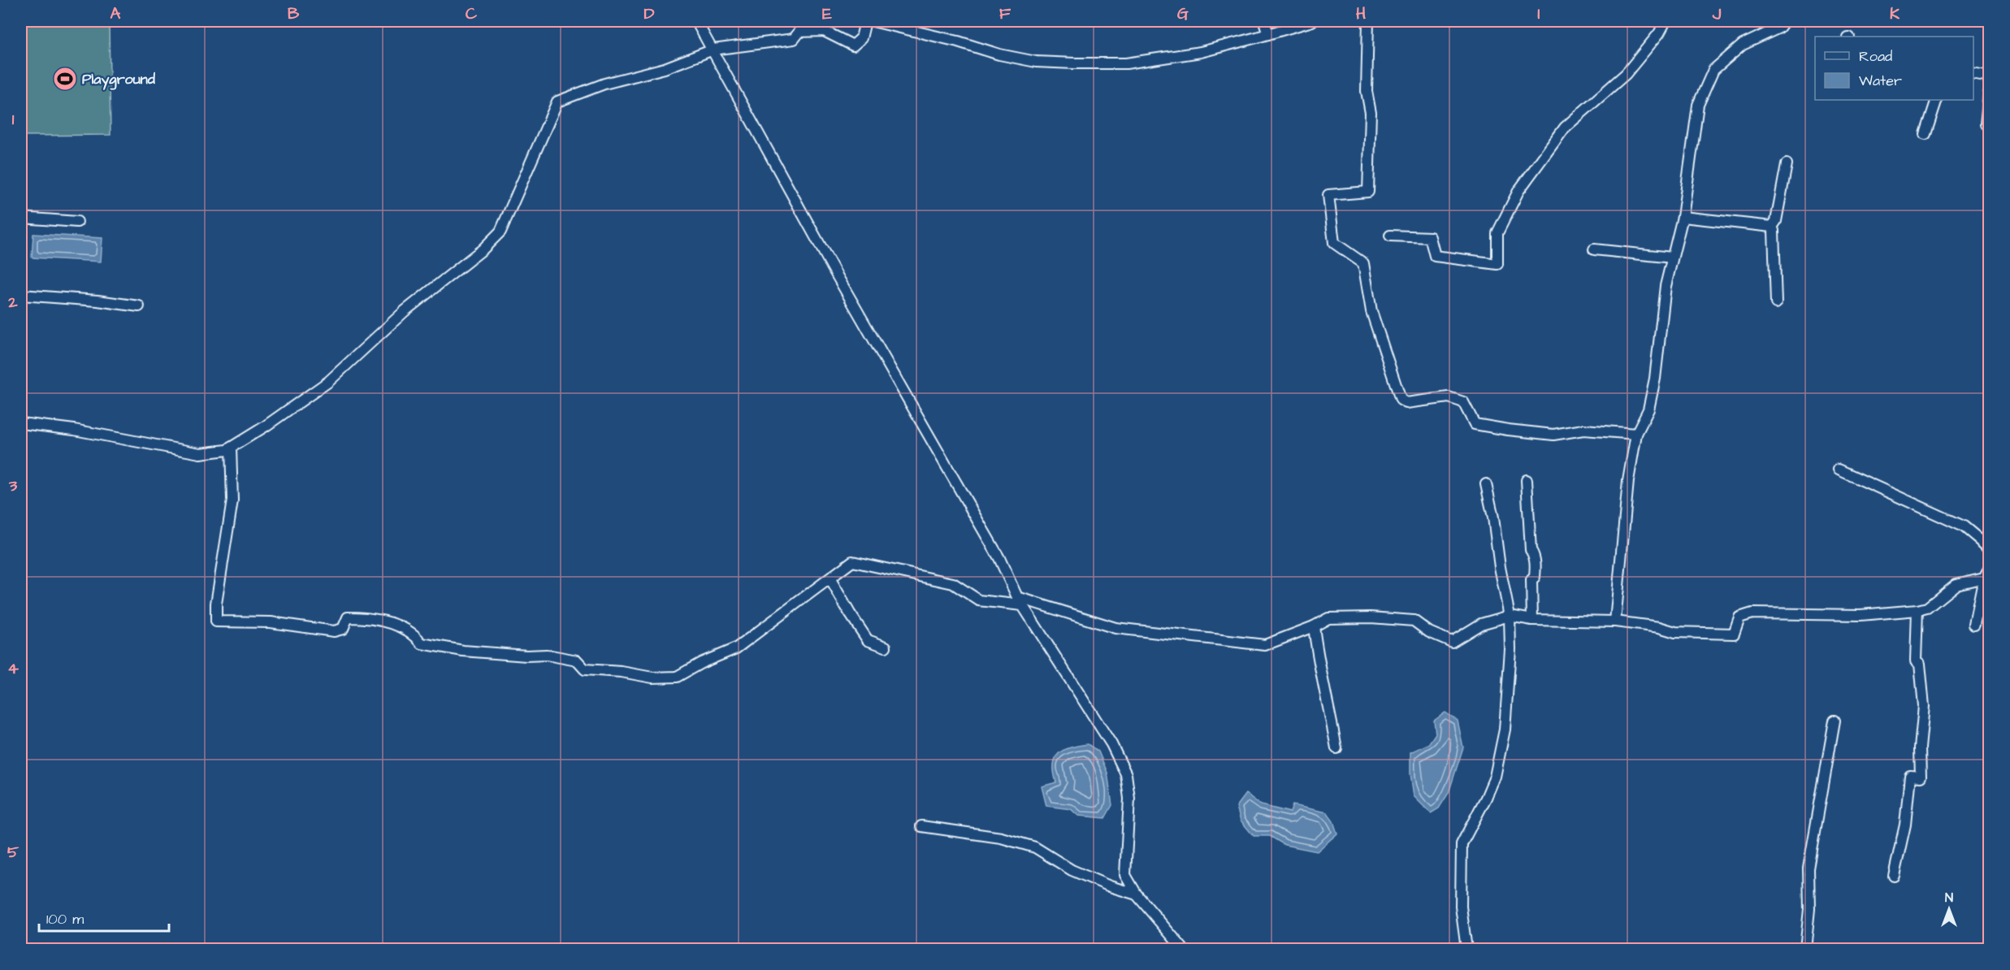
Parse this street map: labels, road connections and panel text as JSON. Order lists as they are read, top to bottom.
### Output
{
  "places": {
    "sports": ["Playground"]
  },
  "legend": ["Road", "Water"],
  "scale_bar": "100 m",
  "north": "top",
  "grid": {
    "columns": [
      "A",
      "B",
      "C",
      "D",
      "E",
      "F",
      "G",
      "H",
      "I",
      "J",
      "K"
    ],
    "rows": [
      "1",
      "2",
      "3",
      "4",
      "5"
    ]
  }
}
